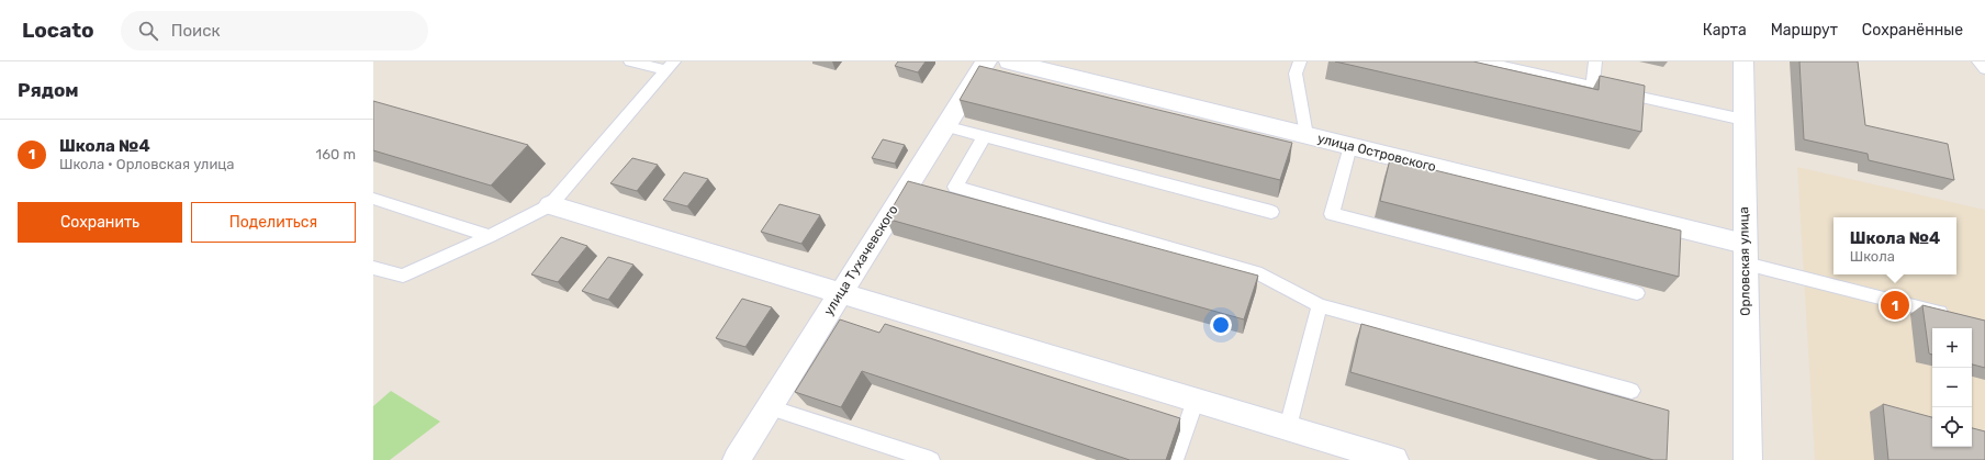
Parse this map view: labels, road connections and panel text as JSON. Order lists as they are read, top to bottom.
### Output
{
  "streets": {
    "street": ["улица Островского", "улица Тухачевского", "Орловская улица"]
  },
  "crossings": [
    ["улица Островского", "Орловская улица"]
  ],
  "page": {
    "header": "Locato",
    "search": "Поиск",
    "nav": ["Карта", "Маршрут", "Сохранённые"],
    "heading": "Рядом",
    "list": [
      {
        "mark": "1",
        "name": "Школа №4",
        "note": "Школа · Орловская улица",
        "value": "160 m"
      }
    ],
    "buttons": ["Сохранить", "Поделиться"],
    "popup": ["Школа №4", "Школа"],
    "pins": "1",
    "map_buttons": ["+", "−"]
  }
}
